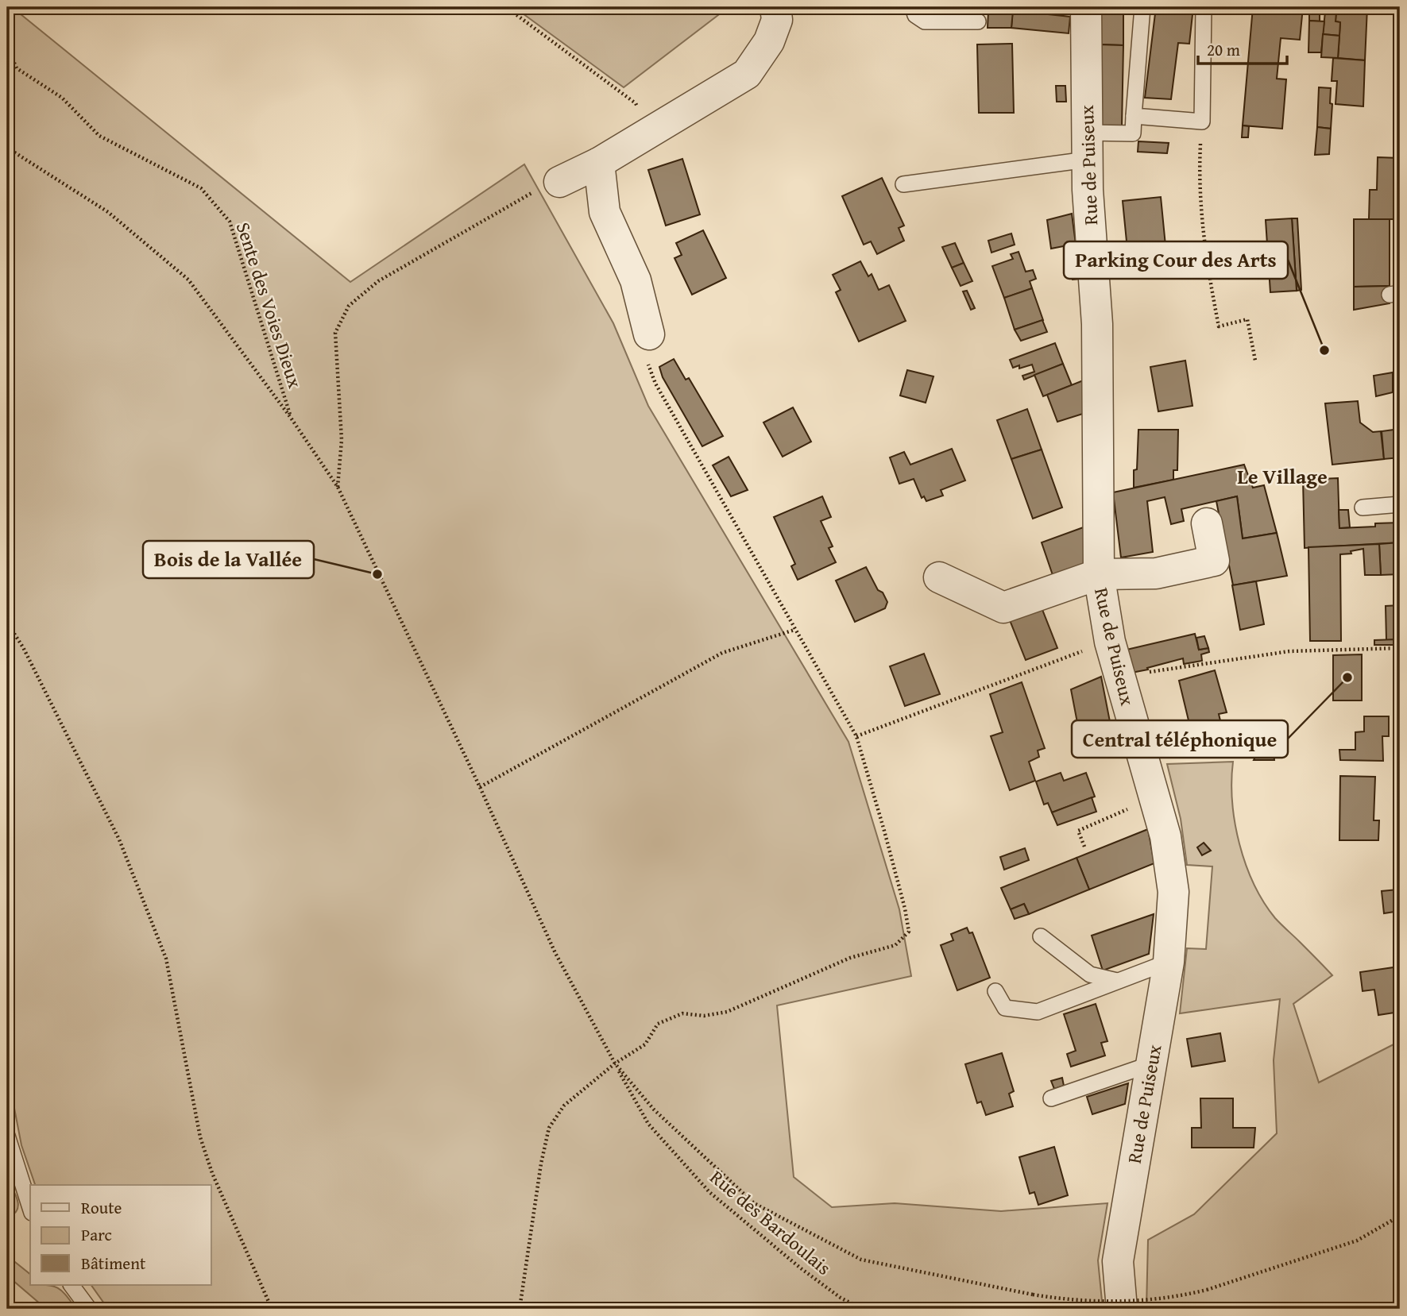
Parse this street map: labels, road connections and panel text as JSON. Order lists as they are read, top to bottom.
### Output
{
  "streets": {
    "street": ["Rue de Puiseux"],
    "path": ["Sente des Voies Dieux", "Rue des Bardoulais"]
  },
  "districts": ["Le Village"],
  "places": ["Parking Cour des Arts", "Bois de la Vallée", "Central téléphonique"],
  "legend": ["Route", "Parc", "Bâtiment"],
  "scale_bar": "20 m"
}
